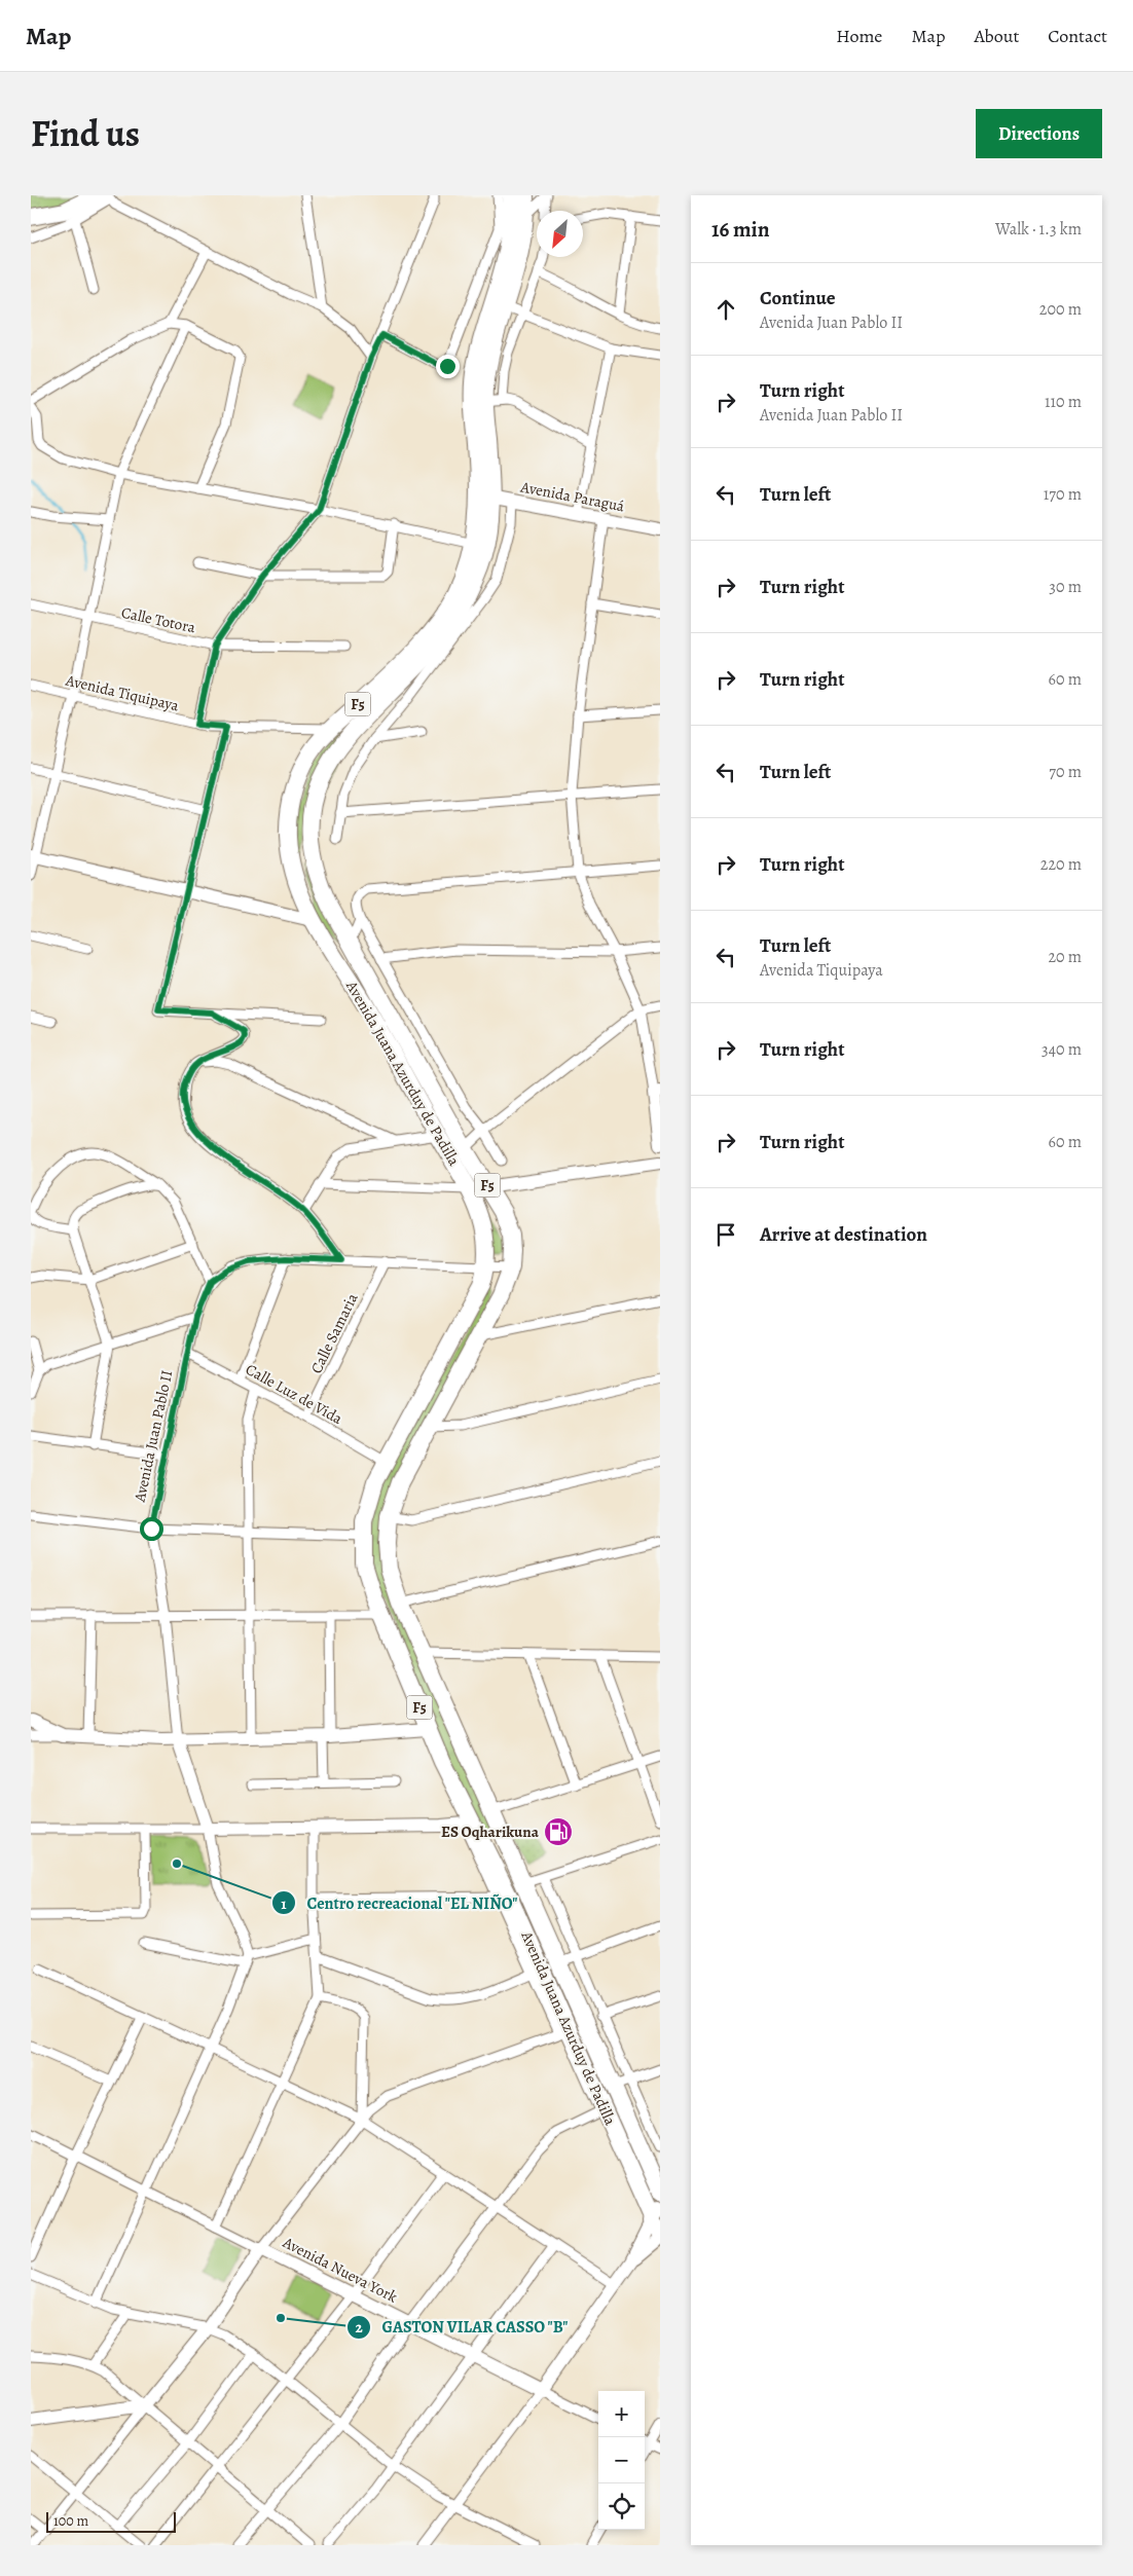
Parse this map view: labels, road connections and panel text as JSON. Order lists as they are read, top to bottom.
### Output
{
  "streets": {
    "highway": ["F5", "Avenida Juana Azurduy de Padilla"],
    "street": [
      "Avenida Paraguá",
      "Calle Totora",
      "Avenida Tiquipaya",
      "Calle Samaria",
      "Calle Luz de Vida",
      "Avenida Juan Pablo II",
      "Avenida Nueva York"
    ]
  },
  "crossings": [
    ["Avenida Paraguá", "Avenida Juana Azurduy de Padilla"],
    ["Avenida Tiquipaya", "Avenida Juana Azurduy de Padilla"],
    ["Avenida Juana Azurduy de Padilla", "Calle Luz de Vida"],
    ["Calle Samaria", "Calle Luz de Vida"],
    ["Calle Luz de Vida", "Avenida Juan Pablo II"]
  ],
  "places": {
    "fuel station": ["ES Oqharikuna"],
    "other": ["Centro recreacional \"EL NIÑO\"", "GASTON VILAR CASSO \"B\""]
  },
  "scale_bar": "100 m",
  "north": "bottom left",
  "page": {
    "header": "Map",
    "nav": [
      "Home",
      "Map",
      "About",
      "Contact"
    ],
    "title": "Find us",
    "buttons": "Directions",
    "heading": ["16 min", "Walk · 1.3 km"],
    "list": [
      ["Continue", "Avenida Juan Pablo II", "200 m"],
      ["Turn right", "Avenida Juan Pablo II", "110 m"],
      ["Turn left", "170 m"],
      ["Turn right", "30 m"],
      ["Turn right", "60 m"],
      ["Turn left", "70 m"],
      ["Turn right", "220 m"],
      ["Turn left", "Avenida Tiquipaya", "20 m"],
      ["Turn right", "340 m"],
      ["Turn right", "60 m"],
      "Arrive at destination"
    ],
    "map_buttons": ["+", "−"],
    "scale": "100 m"
  }
}
